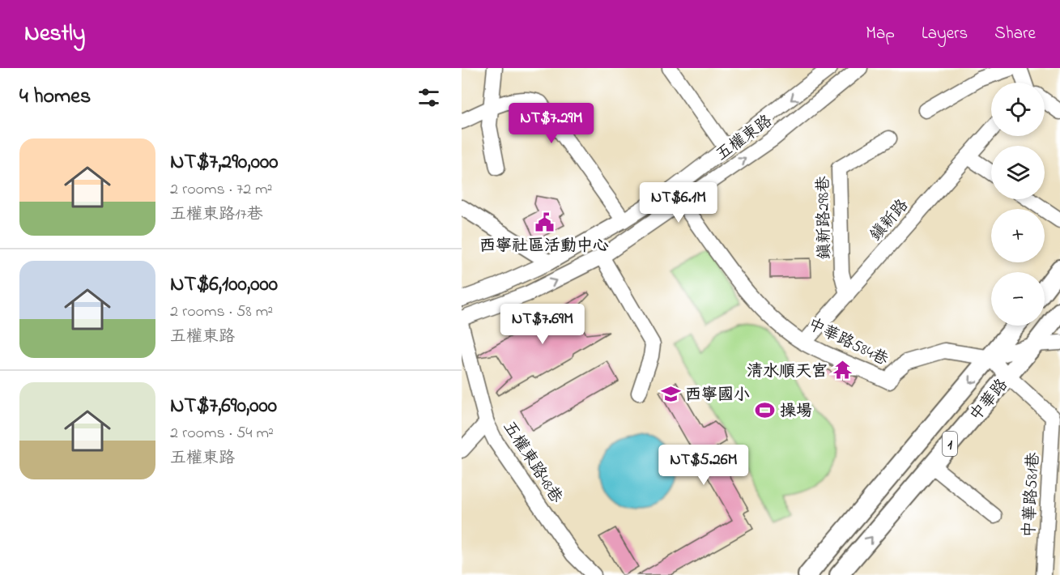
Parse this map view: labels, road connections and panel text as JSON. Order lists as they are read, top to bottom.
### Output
{
  "streets": {
    "main road": ["中華路", "1"],
    "street": [
      "五權東路",
      "鎮新路298巷",
      "鎮新路",
      "中華路584巷",
      "五權東路48巷",
      "中華路581巷"
    ]
  },
  "crossings": [
    ["五權東路", "中華路584巷"],
    ["鎮新路298巷", "鎮新路"],
    ["鎮新路", "中華路584巷"],
    ["中華路584巷", "中華路"],
    ["中華路584巷", "中華路581巷"],
    ["中華路", "中華路581巷"]
  ],
  "places": {
    "public building": ["西寧社區活動中心"],
    "temple": ["清水順天宮"],
    "school or university": ["西寧國小"],
    "sports": ["操場"]
  },
  "page": {
    "header": "Nestly",
    "nav": ["Map", "Layers", "Share"],
    "heading": "4 homes",
    "map_buttons": ["+", "−"],
    "price": [
      "NT$7.29M",
      "NT$6.1M",
      "NT$7.69M",
      "NT$5.26M"
    ],
    "list": [
      {
        "name": "NT$7,290,000",
        "note": "2 rooms · 72 m² · 五權東路17巷"
      },
      {
        "name": "NT$6,100,000",
        "note": "2 rooms · 58 m² · 五權東路"
      },
      {
        "name": "NT$7,690,000",
        "note": "2 rooms · 54 m² · 五權東路"
      }
    ]
  }
}
